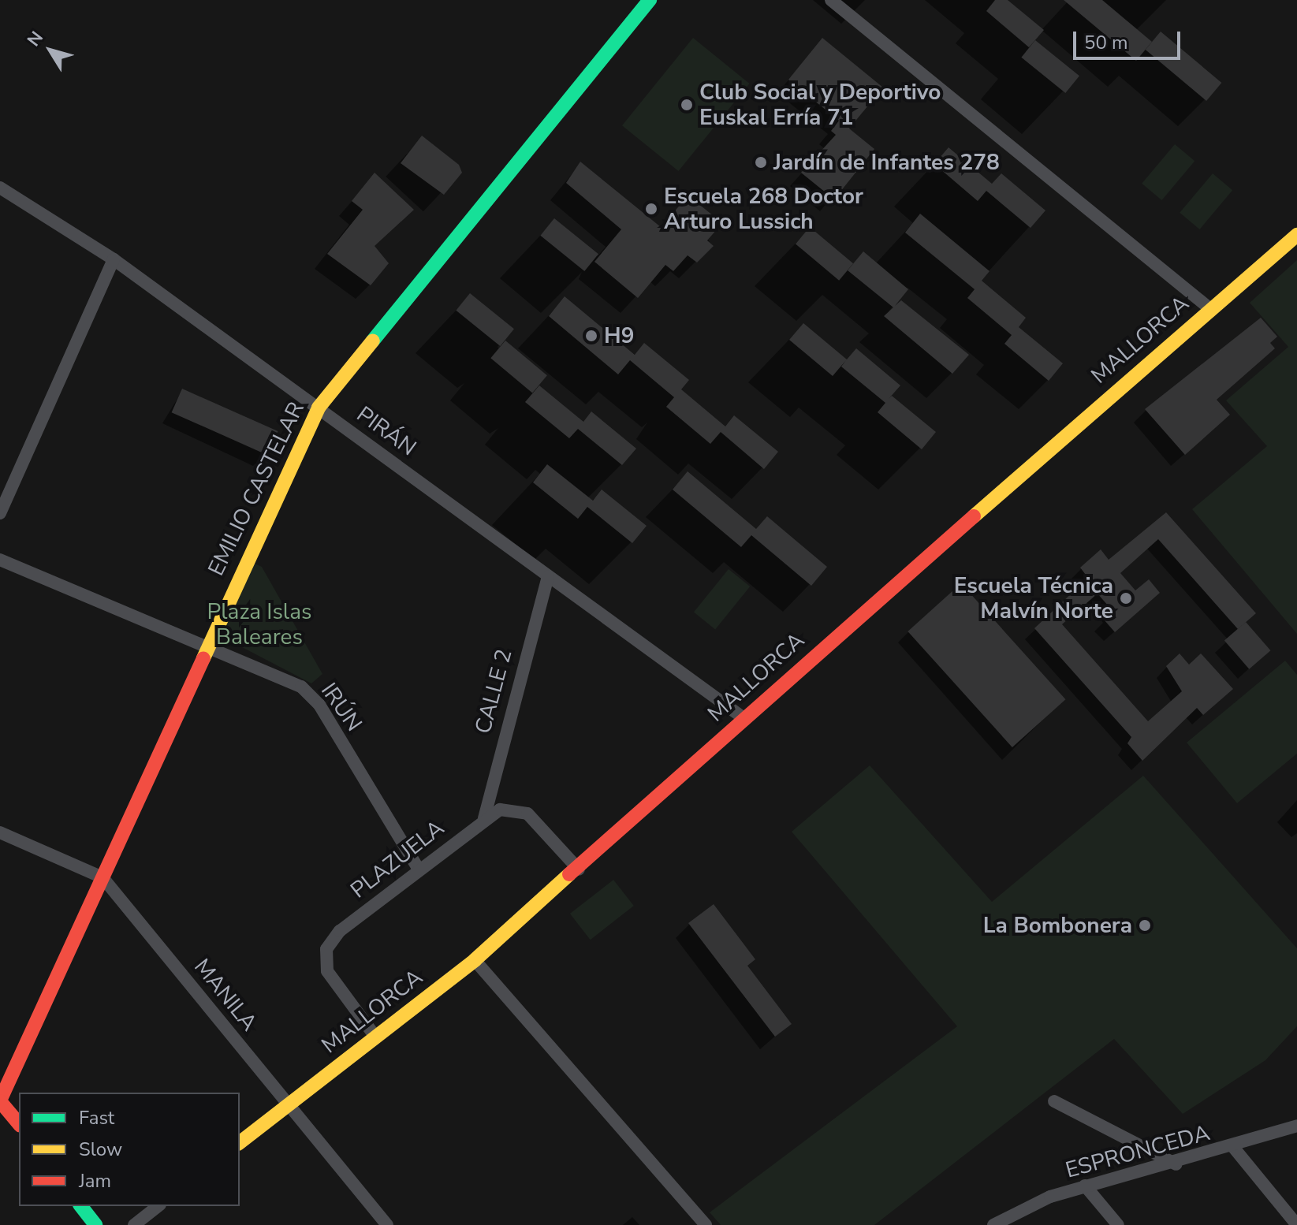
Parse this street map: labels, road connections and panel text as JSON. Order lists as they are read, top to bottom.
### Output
{
  "streets": {
    "street": [
      "MALLORCA",
      "PIRÁN",
      "EMILIO CASTELAR",
      "CALLE 2",
      "IRÚN",
      "PLAZUELA",
      "MANILA",
      "ESPRONCEDA"
    ]
  },
  "crossings": [
    ["MALLORCA", "PIRÁN"],
    ["MALLORCA", "PLAZUELA"],
    ["MALLORCA", "MANILA"],
    ["PIRÁN", "EMILIO CASTELAR"],
    ["PIRÁN", "CALLE 2"],
    ["EMILIO CASTELAR", "IRÚN"],
    ["EMILIO CASTELAR", "MANILA"],
    ["CALLE 2", "PLAZUELA"],
    ["IRÚN", "PLAZUELA"]
  ],
  "parks": ["Plaza Islas Baleares"],
  "places": [
    "Club Social y Deportivo Euskal Erría 71",
    "Jardín de Infantes 278",
    "Escuela 268 Doctor Arturo Lussich",
    "H9",
    "Escuela Técnica Malvín Norte",
    "La Bombonera"
  ],
  "legend": ["Fast", "Slow", "Jam"],
  "scale_bar": "50 m",
  "north": "top left"
}
